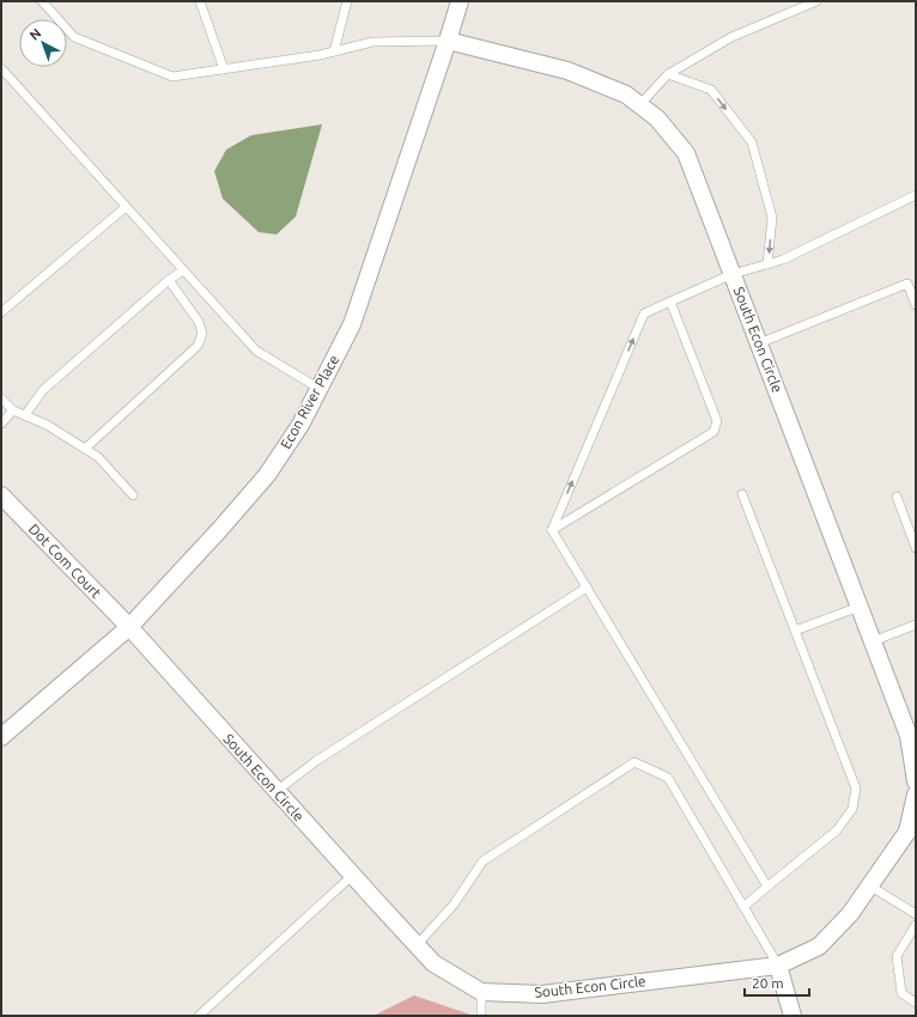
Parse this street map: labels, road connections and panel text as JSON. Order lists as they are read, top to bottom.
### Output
{
  "streets": {
    "street": ["South Econ Circle", "Econ River Place", "Dot Com Court"]
  },
  "crossings": [
    ["South Econ Circle", "Econ River Place"],
    ["South Econ Circle", "Dot Com Court"],
    ["Econ River Place", "Dot Com Court"]
  ],
  "scale_bar": "20 m",
  "north": "top left"
}
